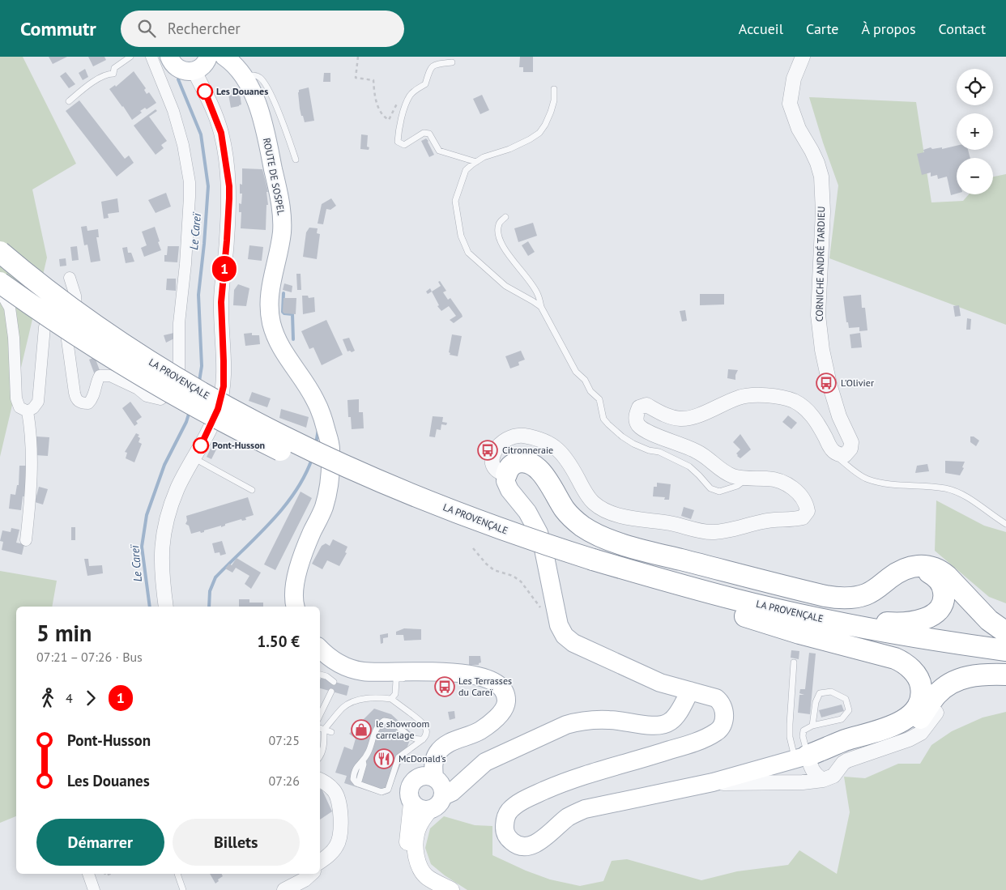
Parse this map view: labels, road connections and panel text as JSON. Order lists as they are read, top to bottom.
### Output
{
  "streets": {
    "highway": ["LA PROVENÇALE"],
    "main road": ["ROUTE DE SOSPEL"],
    "street": ["CORNICHE ANDRÉ TARDIEU"]
  },
  "water": ["Le Careï"],
  "places": {
    "other": ["Les Douanes", "Pont-Husson"],
    "bus stop": ["L'Olivier", "Citronneraie", "Les Terrasses du Careï"],
    "shop": ["le showroom carrelage"],
    "restaurant": ["McDonald's"]
  },
  "lines": ["bus line 1"],
  "page": {
    "header": "Commutr",
    "search": "Rechercher",
    "nav": [
      "Accueil",
      "Carte",
      "À propos",
      "Contact"
    ],
    "on_map": "1",
    "map_buttons": ["+", "−"],
    "heading": ["5 min", "07:21 – 07:26 · Bus", "1.50 €"],
    "legs": ["4", "1"],
    "list": [
      {
        "name": "Pont-Husson",
        "value": "07:25"
      },
      {
        "name": "Les Douanes",
        "value": "07:26"
      }
    ],
    "buttons": ["Démarrer", "Billets"]
  }
}
